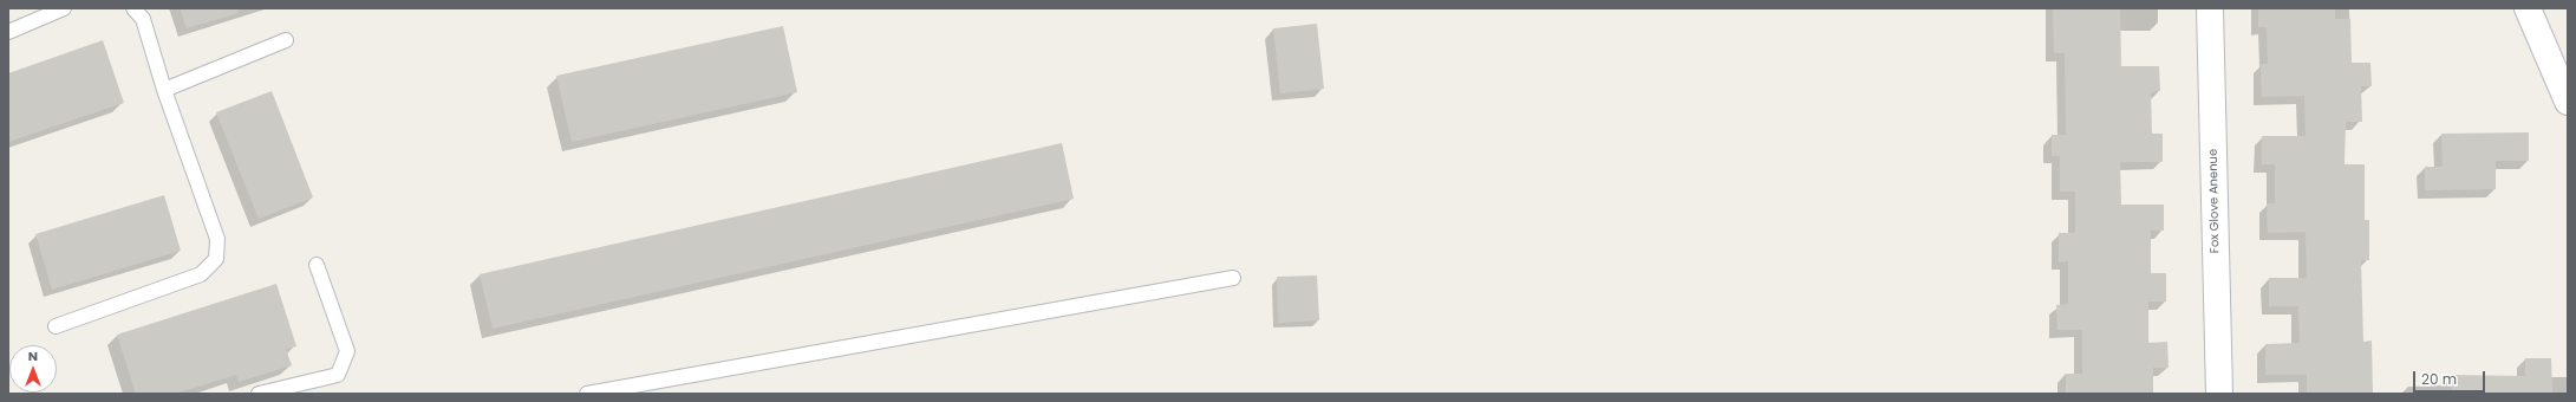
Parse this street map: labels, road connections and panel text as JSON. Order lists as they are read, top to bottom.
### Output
{
  "streets": {
    "street": ["Fox Glove Anenue"]
  },
  "scale_bar": "20 m",
  "north": "top"
}
